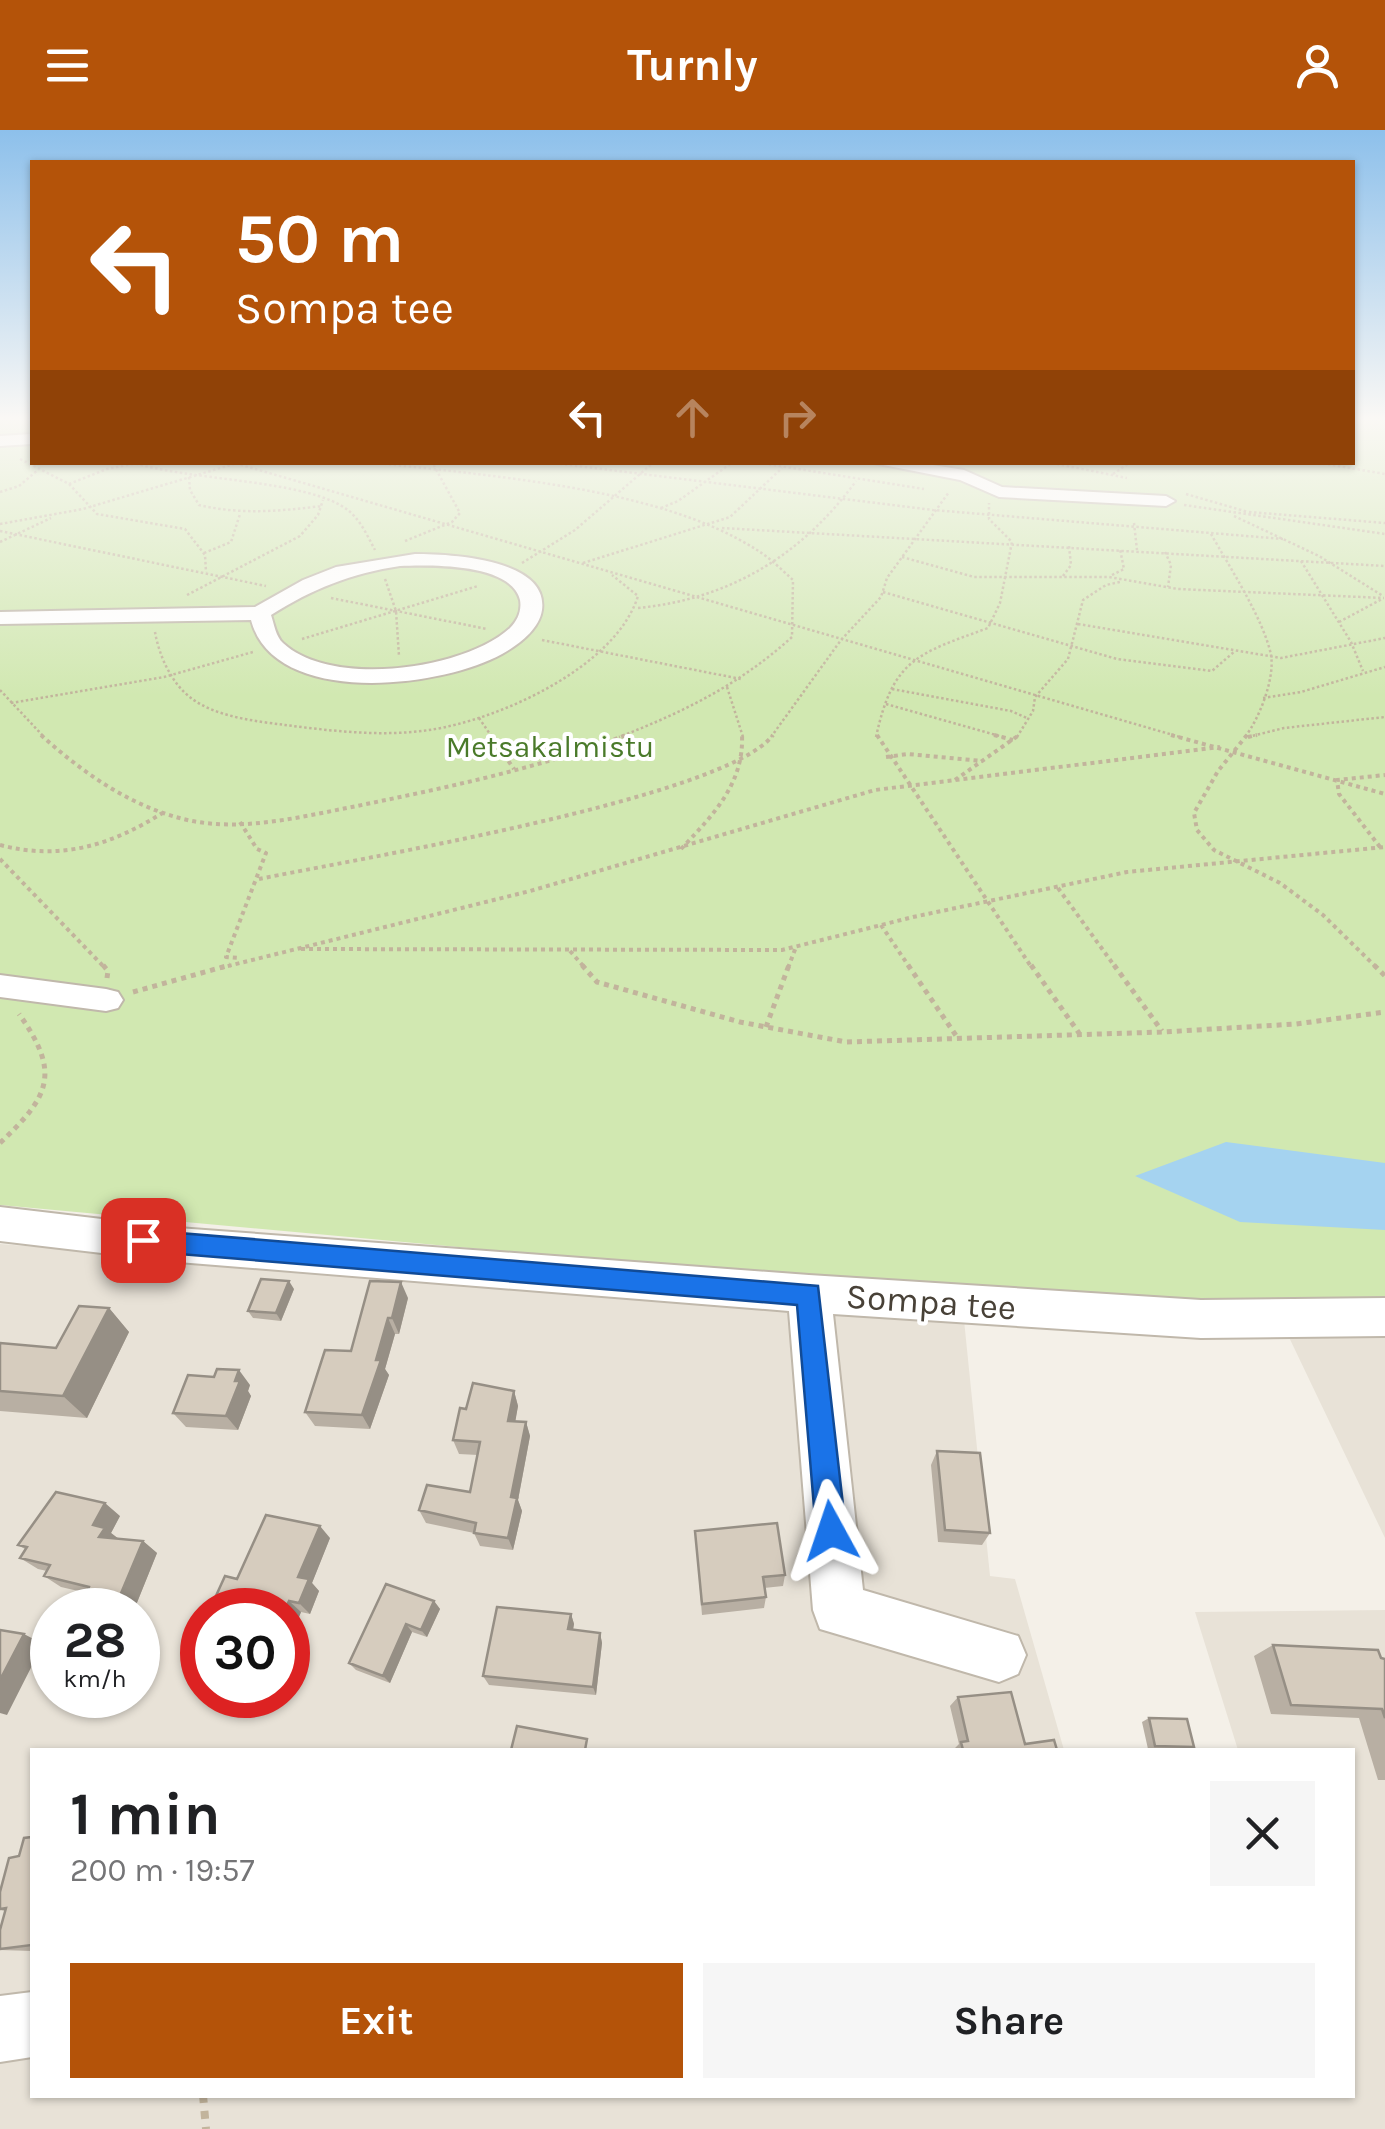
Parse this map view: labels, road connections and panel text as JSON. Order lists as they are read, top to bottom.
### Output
{
  "streets": {
    "street": ["Sompa tee"]
  },
  "parks": ["Metsakalmistu"],
  "page": {
    "header": "Turnly",
    "turn": ["50 m", "Sompa tee"],
    "speed": "28 km/h",
    "limit": "30",
    "heading": ["1 min", "200 m · 19:57"],
    "buttons": ["Exit", "Share"]
  }
}
